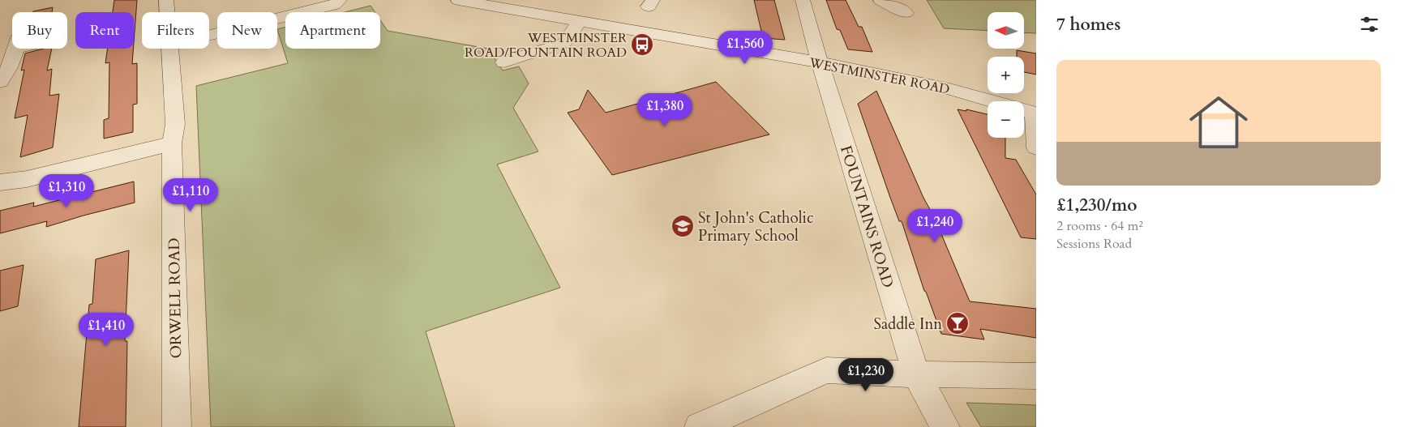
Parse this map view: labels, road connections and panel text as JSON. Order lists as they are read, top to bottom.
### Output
{
  "streets": {
    "street": ["WESTMINSTER ROAD", "FOUNTAINS ROAD", "ORWELL ROAD"]
  },
  "crossings": [
    ["WESTMINSTER ROAD", "FOUNTAINS ROAD"]
  ],
  "places": {
    "bus stop": ["WESTMINSTER ROAD/FOUNTAIN ROAD"],
    "school or university": ["St John's Catholic Primary School"],
    "bar": ["Saddle Inn"]
  },
  "north": "left",
  "page": {
    "heading": "7 homes",
    "map_buttons": ["+", "−"],
    "chip": [
      "Buy",
      "Rent",
      "Filters",
      "New",
      "Apartment"
    ],
    "price": [
      "£1,560",
      "£1,380",
      "£1,310",
      "£1,110",
      "£1,240",
      "£1,410",
      "£1,230"
    ],
    "list": [
      {
        "name": "£1,230/mo",
        "note": "2 rooms · 64 m² · Sessions Road"
      }
    ]
  }
}
